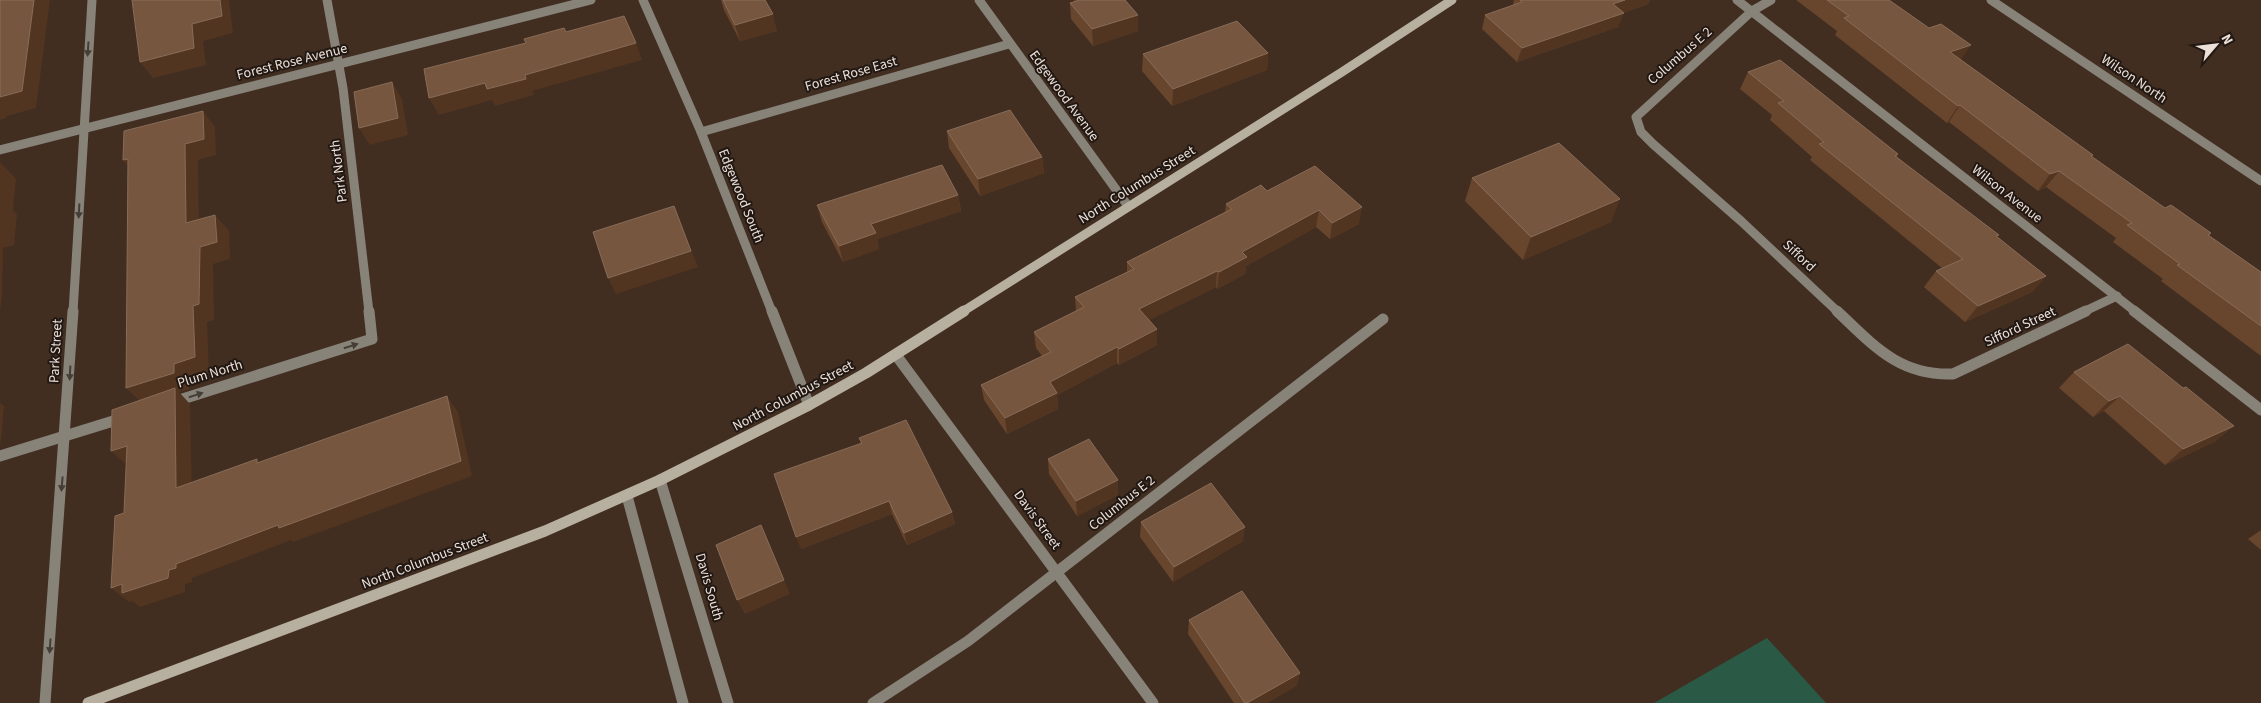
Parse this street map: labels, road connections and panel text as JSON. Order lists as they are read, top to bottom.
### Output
{
  "streets": {
    "main road": ["North Columbus Street"],
    "street": [
      "Columbus E 2",
      "Forest Rose Avenue",
      "Forest Rose East",
      "Wilson North",
      "Edgewood Avenue",
      "Park North",
      "Wilson Avenue",
      "Edgewood South",
      "Sifford",
      "Sifford Street",
      "Park Street",
      "Plum North",
      "Davis Street",
      "Davis South"
    ]
  },
  "crossings": [
    ["Columbus E 2", "Wilson Avenue"],
    ["Columbus E 2", "Sifford"],
    ["Columbus E 2", "Davis Street"],
    ["Forest Rose Avenue", "Park North"],
    ["Forest Rose Avenue", "Park Street"],
    ["Forest Rose East", "Edgewood Avenue"],
    ["Forest Rose East", "Edgewood South"],
    ["Edgewood Avenue", "North Columbus Street"],
    ["Park North", "Plum North"],
    ["North Columbus Street", "Edgewood South"],
    ["North Columbus Street", "Davis Street"],
    ["North Columbus Street", "Davis South"],
    ["Wilson Avenue", "Sifford Street"],
    ["Sifford", "Sifford Street"]
  ],
  "one_way": ["Park Street", "Plum North"],
  "north": "top right"
}
